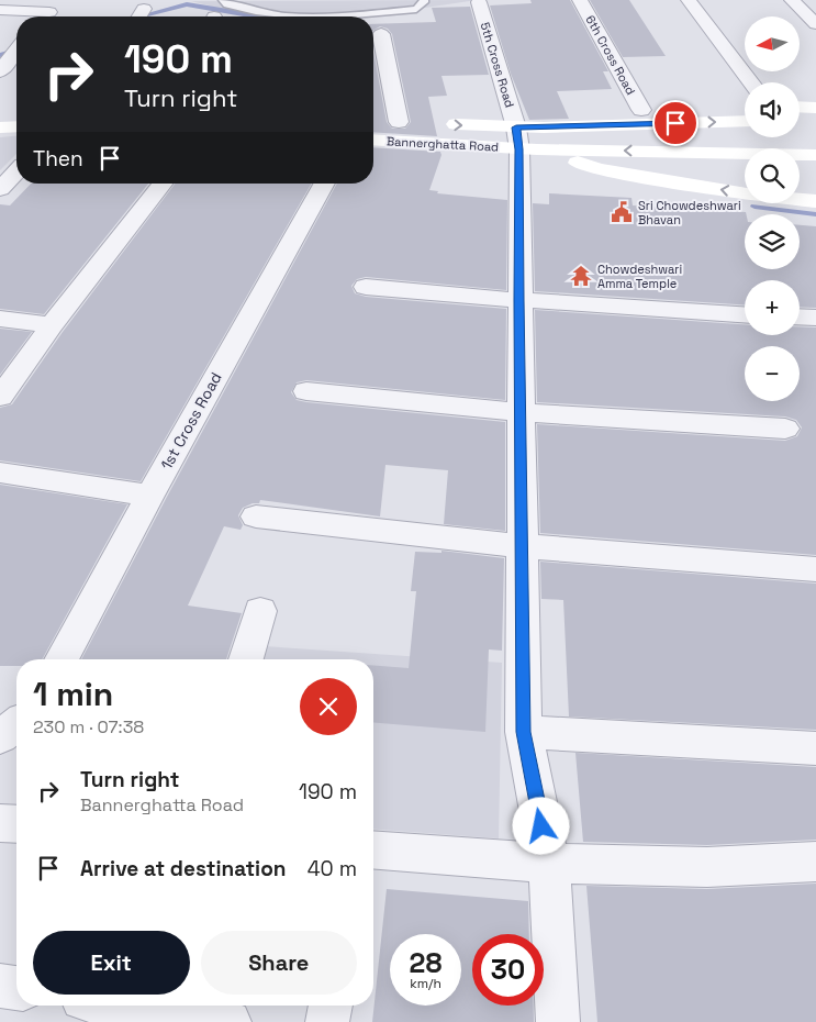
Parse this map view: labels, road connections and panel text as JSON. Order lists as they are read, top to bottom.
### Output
{
  "streets": {
    "main road": ["Bannerghatta Road"],
    "street": ["6th Cross Road", "5th Cross Road", "1st Cross Road"]
  },
  "crossings": [
    ["5th Cross Road", "Bannerghatta Road"]
  ],
  "places": {
    "public building": ["Sri Chowdeshwari Bhavan"],
    "temple": ["Chowdeshwari Amma Temple"]
  },
  "north": "left",
  "page": {
    "map_buttons": ["+", "−"],
    "turn": ["190 m", "Turn right"],
    "then": "Then",
    "heading": ["1 min", "230 m · 07:38"],
    "list": [
      {
        "name": "Turn right",
        "note": "Bannerghatta Road",
        "value": "190 m"
      },
      {
        "name": "Arrive at destination",
        "value": "40 m"
      }
    ],
    "buttons": ["Exit", "Share"],
    "speed": "28 km/h",
    "limit": "30"
  }
}
